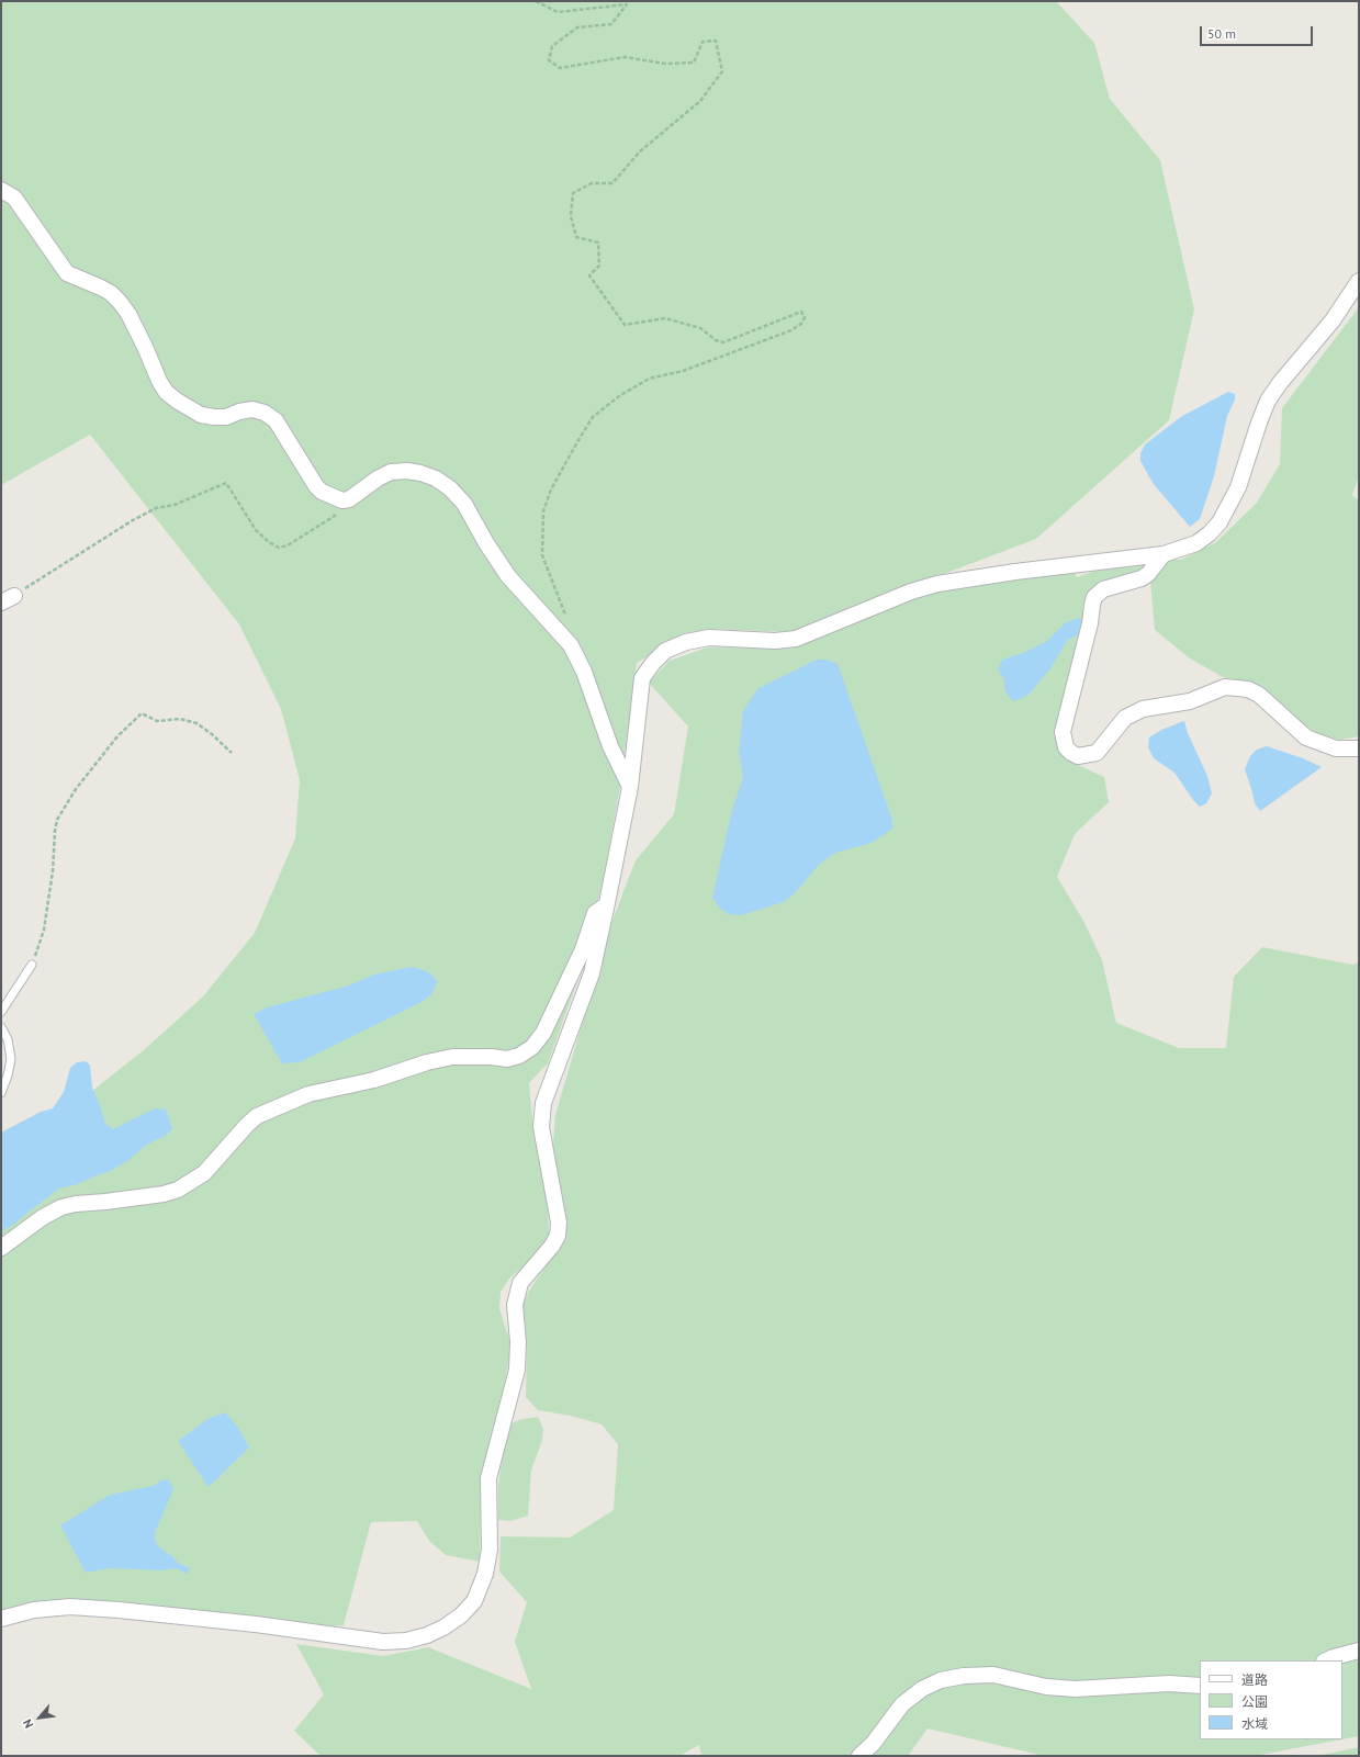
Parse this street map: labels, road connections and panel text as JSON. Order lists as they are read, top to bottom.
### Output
{
  "legend": ["道路", "公園", "水域"],
  "scale_bar": "50 m",
  "north": "bottom left"
}
